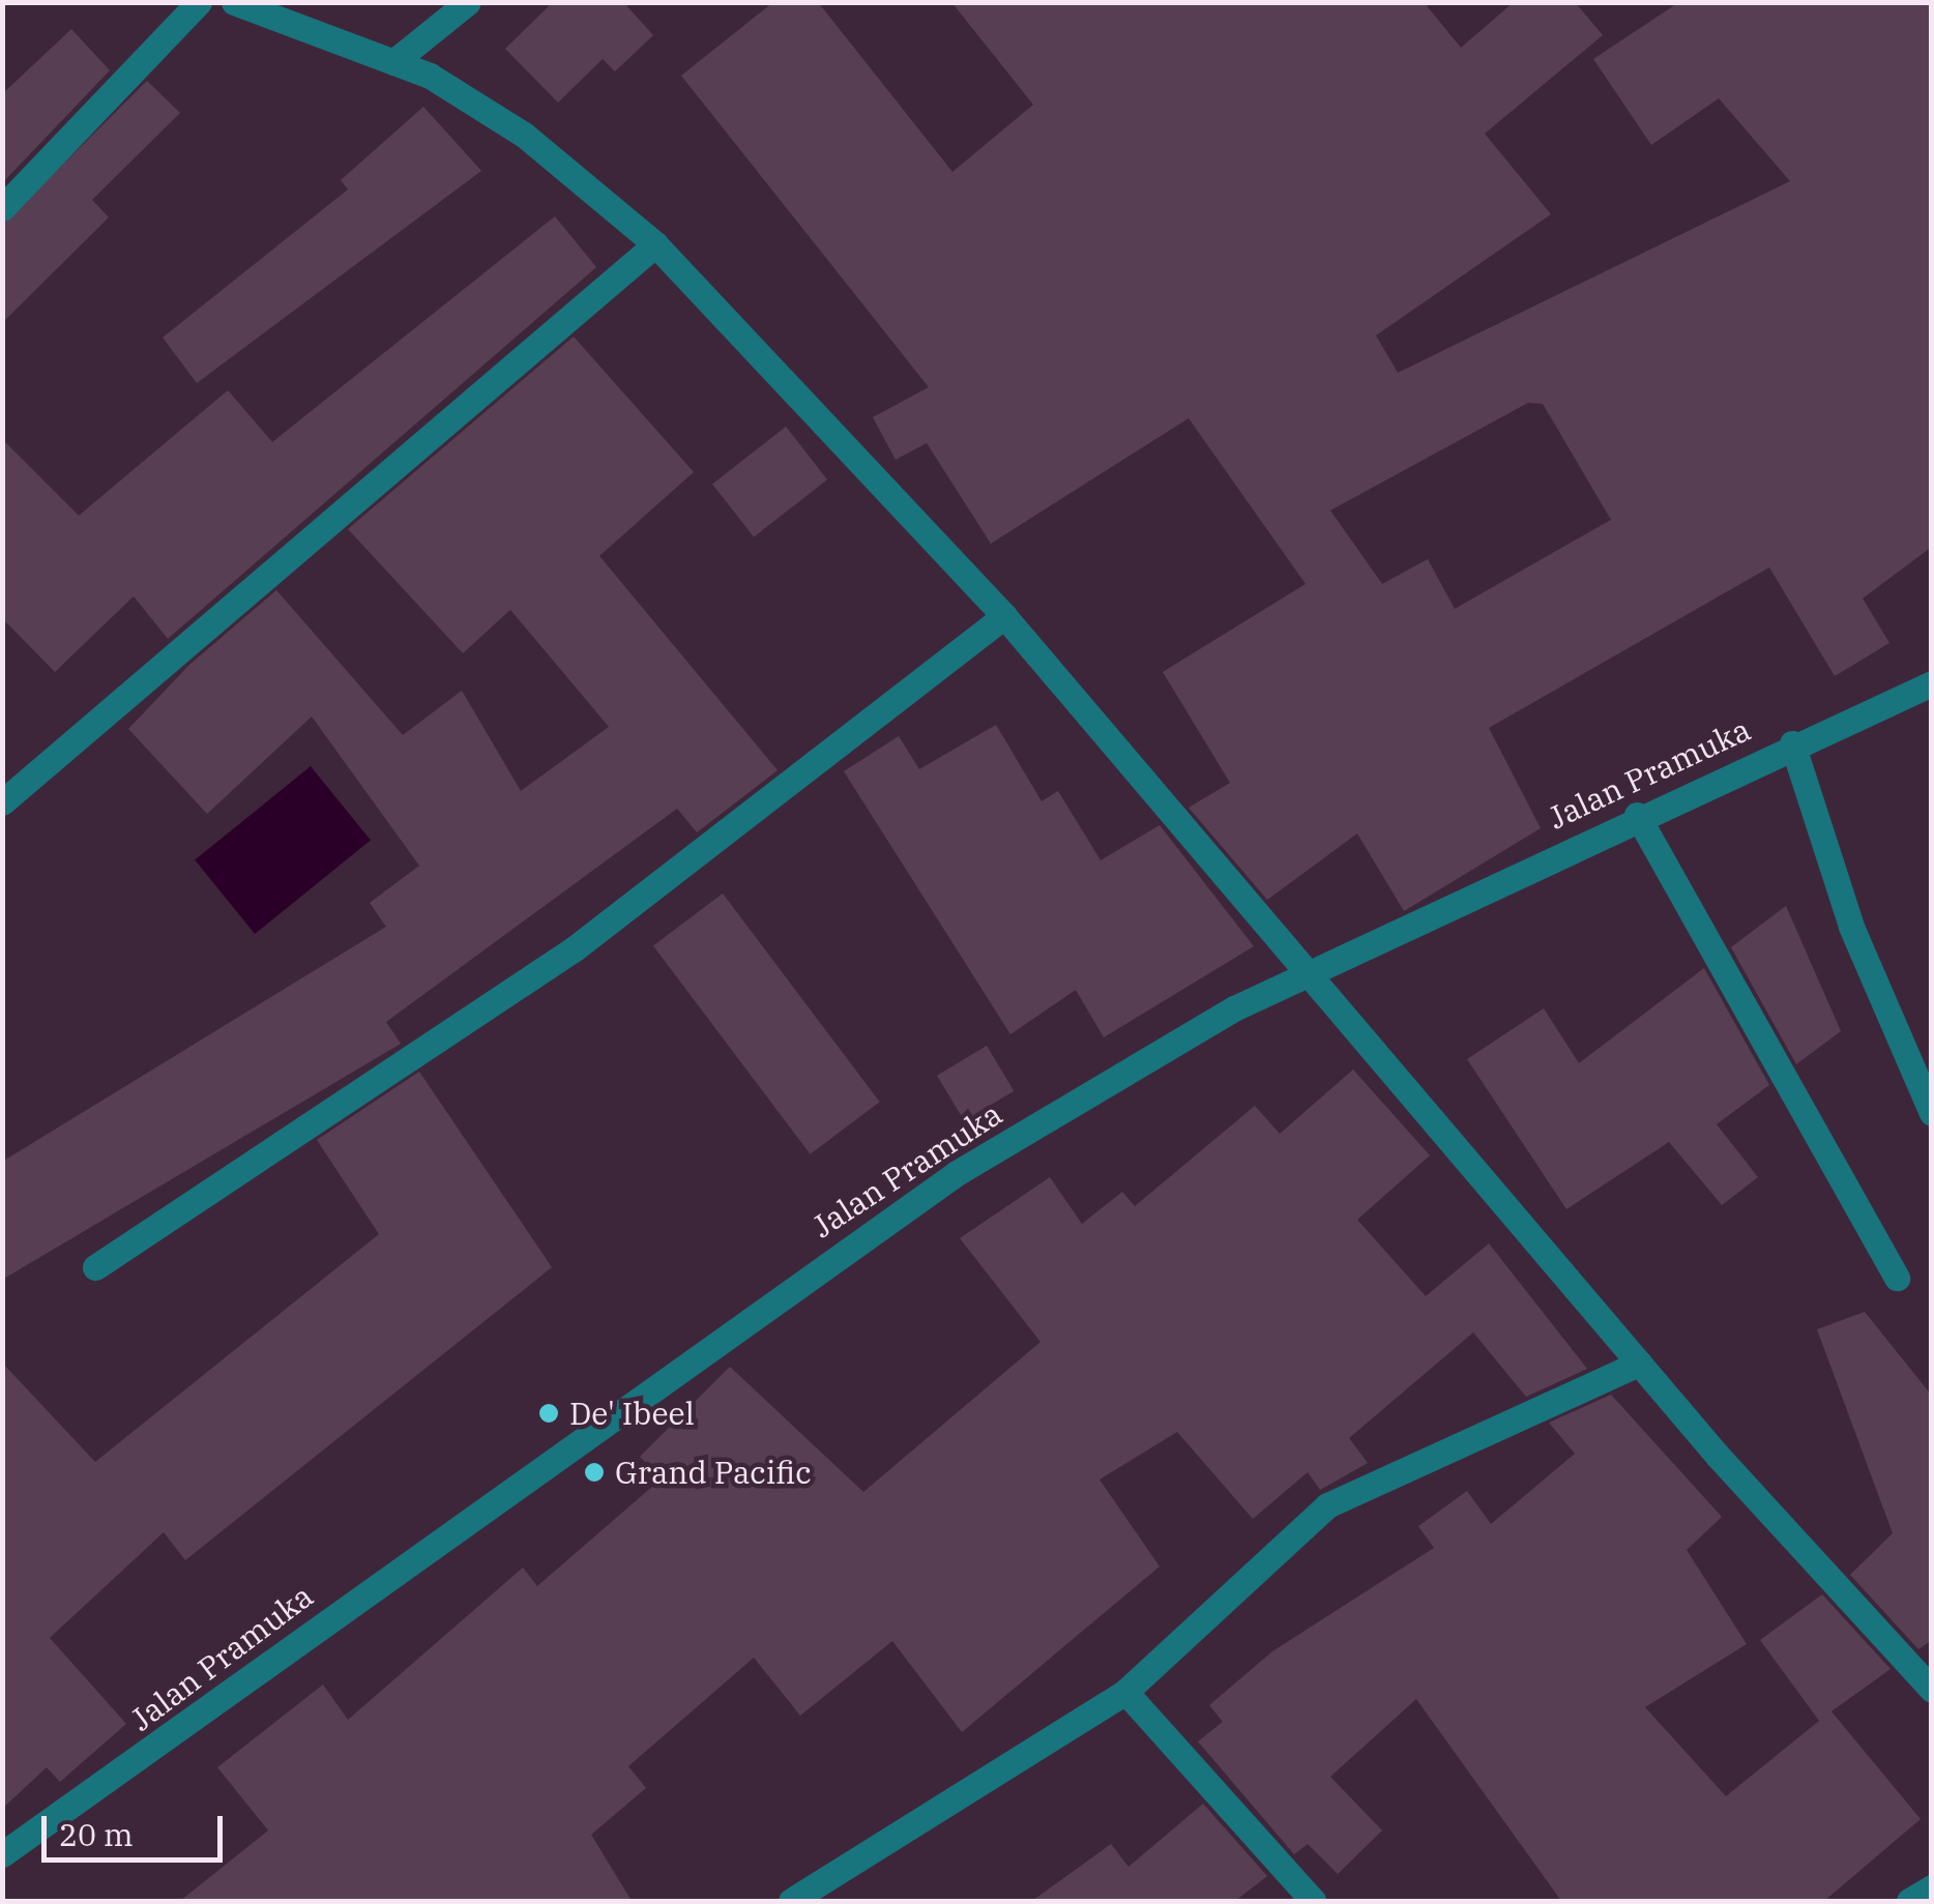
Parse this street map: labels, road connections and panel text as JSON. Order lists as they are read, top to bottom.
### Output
{
  "streets": {
    "street": ["Jalan Pramuka"]
  },
  "places": ["De' Ibeel", "Grand Pacific"],
  "scale_bar": "20 m"
}
